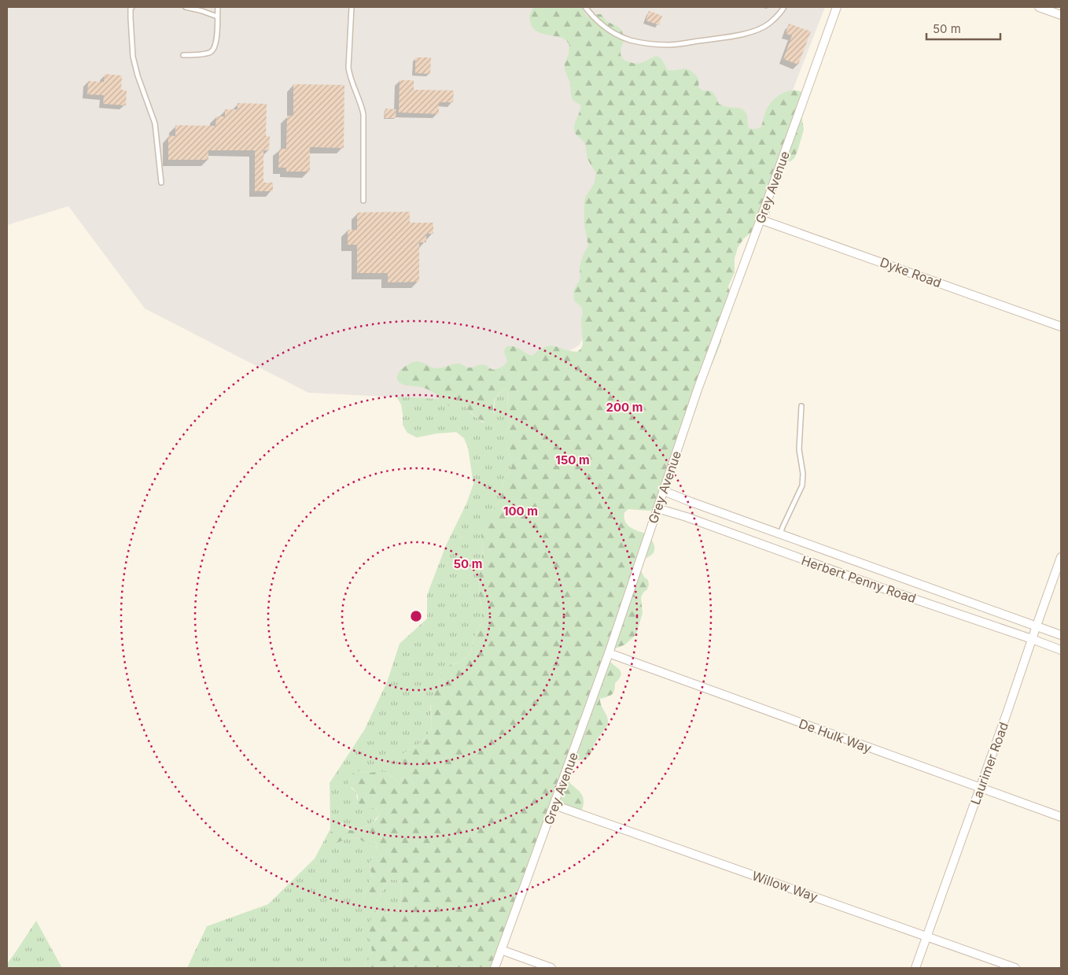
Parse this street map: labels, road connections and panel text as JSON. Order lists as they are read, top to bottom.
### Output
{
  "streets": {
    "street": [
      "Grey Avenue",
      "Dyke Road",
      "Herbert Penny Road",
      "De Hulk Way",
      "Laurimer Road",
      "Willow Way"
    ]
  },
  "crossings": [
    ["Grey Avenue", "Dyke Road"],
    ["Grey Avenue", "Herbert Penny Road"],
    ["Grey Avenue", "De Hulk Way"],
    ["Grey Avenue", "Willow Way"],
    ["Herbert Penny Road", "Laurimer Road"],
    ["De Hulk Way", "Laurimer Road"],
    ["Laurimer Road", "Willow Way"]
  ],
  "scale_bar": "50 m",
  "rings": [
    "200 m",
    "150 m",
    "100 m",
    "50 m"
  ]
}
